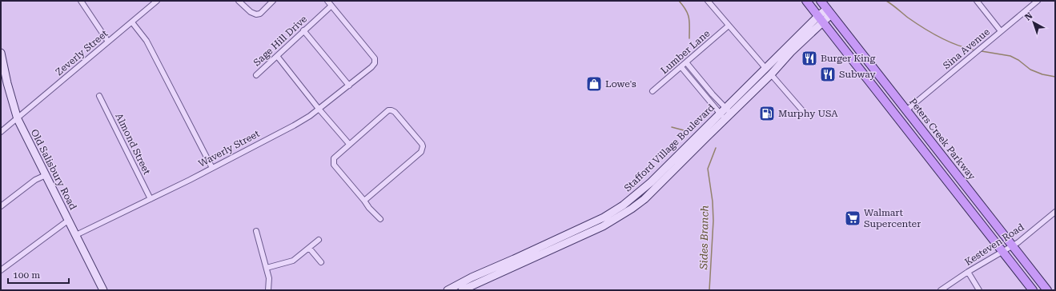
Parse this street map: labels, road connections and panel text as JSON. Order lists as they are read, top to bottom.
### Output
{
  "streets": {
    "main road": ["Peters Creek Parkway", "Stafford Village Boulevard", "Old Salisbury Road"],
    "street": [
      "Sage Hill Drive",
      "Sina Avenue",
      "Lumber Lane",
      "Zeverly Street",
      "Almond Street",
      "Waverly Street",
      "Kesteven Road"
    ]
  },
  "crossings": [
    ["Sage Hill Drive", "Waverly Street"],
    ["Sina Avenue", "Peters Creek Parkway"],
    ["Zeverly Street", "Old Salisbury Road"],
    ["Peters Creek Parkway", "Stafford Village Boulevard"],
    ["Peters Creek Parkway", "Kesteven Road"],
    ["Almond Street", "Waverly Street"],
    ["Waverly Street", "Old Salisbury Road"]
  ],
  "water": ["Sides Branch"],
  "places": {
    "restaurant": ["Burger King", "Subway"],
    "shop": ["Lowe's"],
    "fuel station": ["Murphy USA"],
    "supermarket": ["Walmart Supercenter"]
  },
  "scale_bar": "100 m",
  "north": "top left"
}
